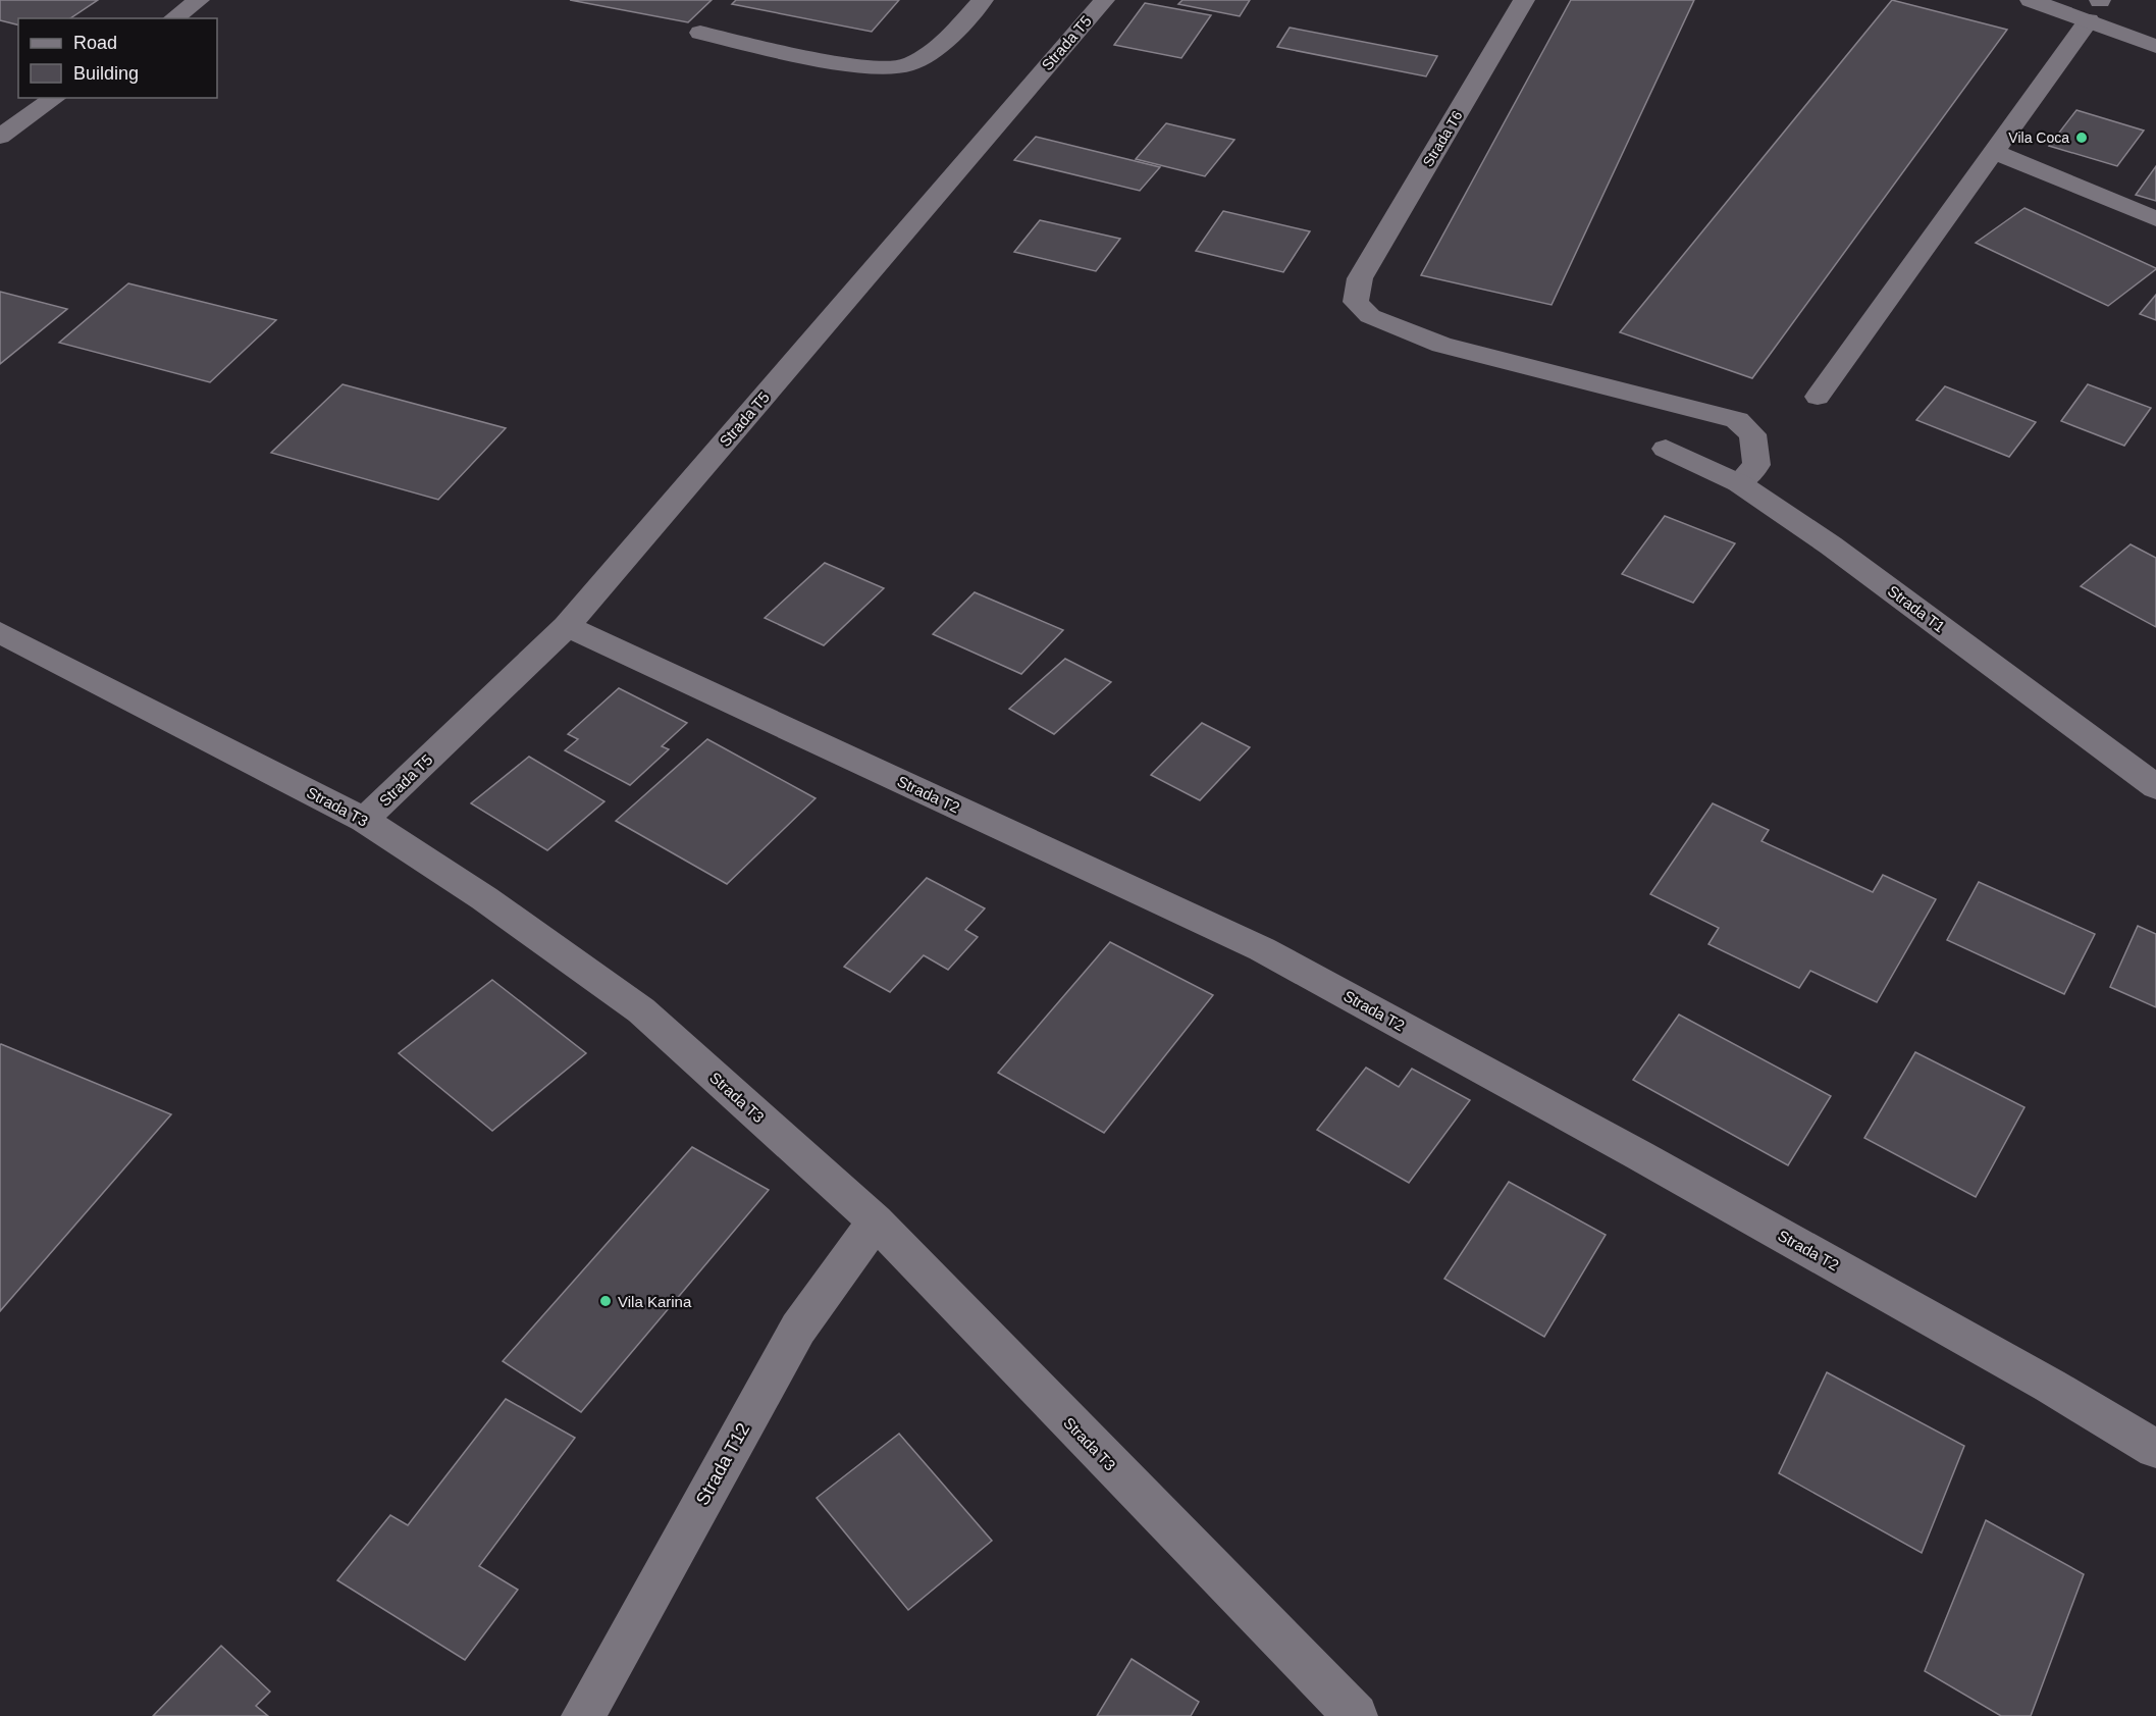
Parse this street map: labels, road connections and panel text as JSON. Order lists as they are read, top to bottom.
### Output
{
  "streets": {
    "street": [
      "Strada T5",
      "Strada T6",
      "Strada T1",
      "Strada T2",
      "Strada T3",
      "Strada T12"
    ]
  },
  "crossings": [
    ["Strada T5", "Strada T2"],
    ["Strada T5", "Strada T3"],
    ["Strada T6", "Strada T1"],
    ["Strada T3", "Strada T12"]
  ],
  "places": ["Vila Coca", "Vila Karina"],
  "legend": ["Road", "Building"]
}
